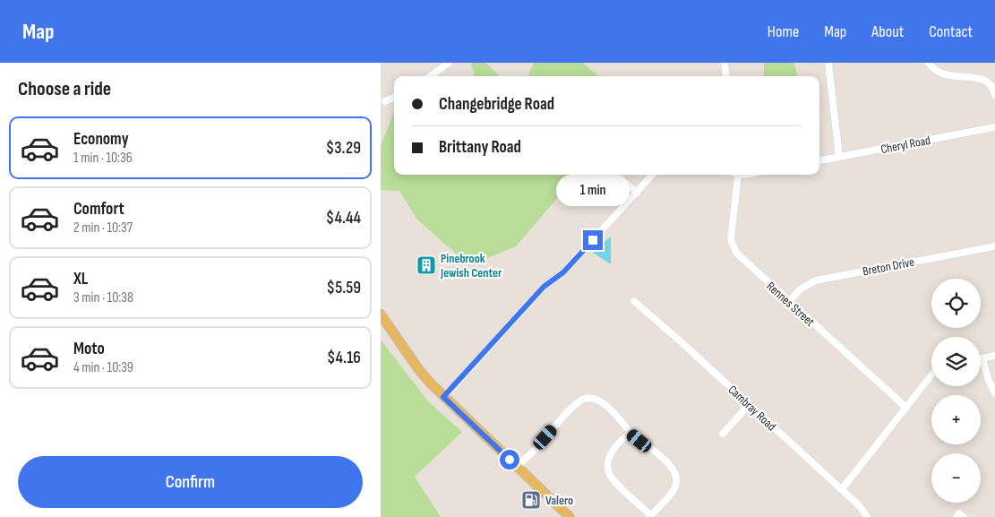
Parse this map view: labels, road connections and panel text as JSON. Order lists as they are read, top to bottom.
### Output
{
  "streets": {
    "street": [
      "Cheryl Road",
      "Breton Drive",
      "Rennes Street",
      "Cambray Road"
    ]
  },
  "crossings": [
    ["Breton Drive", "Rennes Street"]
  ],
  "places": {
    "building": ["Pinebrook Jewish Center"],
    "fuel station": ["Valero"]
  },
  "page": {
    "header": "Map",
    "nav": [
      "Home",
      "Map",
      "About",
      "Contact"
    ],
    "heading": "Choose a ride",
    "banner": ["Changebridge Road", "Brittany Road"],
    "list": [
      {
        "name": "Economy",
        "note": "1 min · 10:36",
        "value": "$3.29"
      },
      {
        "name": "Comfort",
        "note": "2 min · 10:37",
        "value": "$4.44"
      },
      {
        "name": "XL",
        "note": "3 min · 10:38",
        "value": "$5.59"
      },
      {
        "name": "Moto",
        "note": "4 min · 10:39",
        "value": "$4.16"
      }
    ],
    "bubble": "1 min",
    "map_buttons": ["+", "−"],
    "buttons": "Confirm"
  }
}
